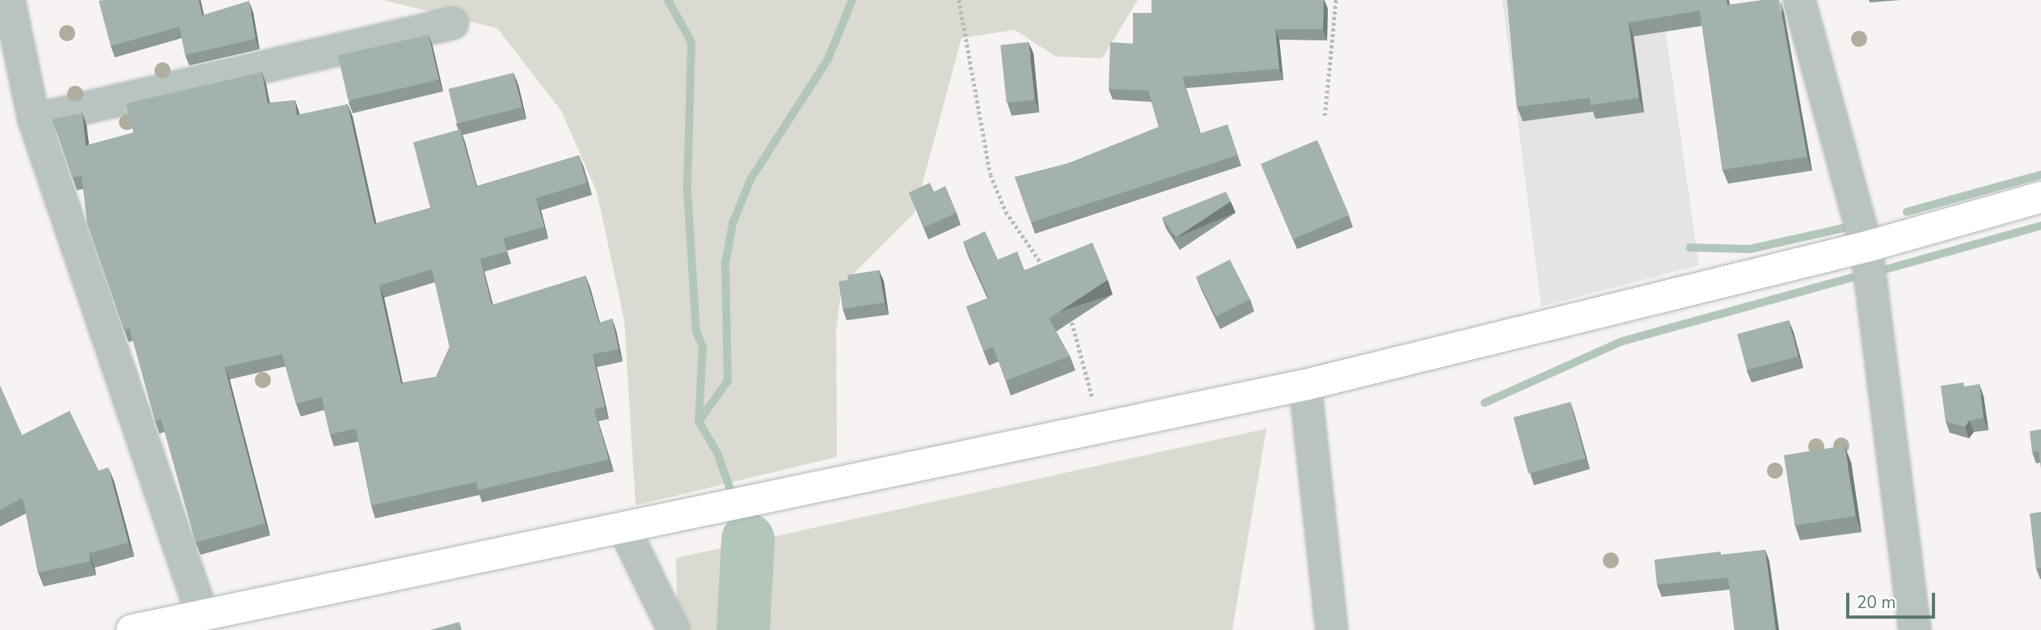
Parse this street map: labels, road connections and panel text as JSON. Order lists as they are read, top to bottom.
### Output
{
  "scale_bar": "20 m"
}
